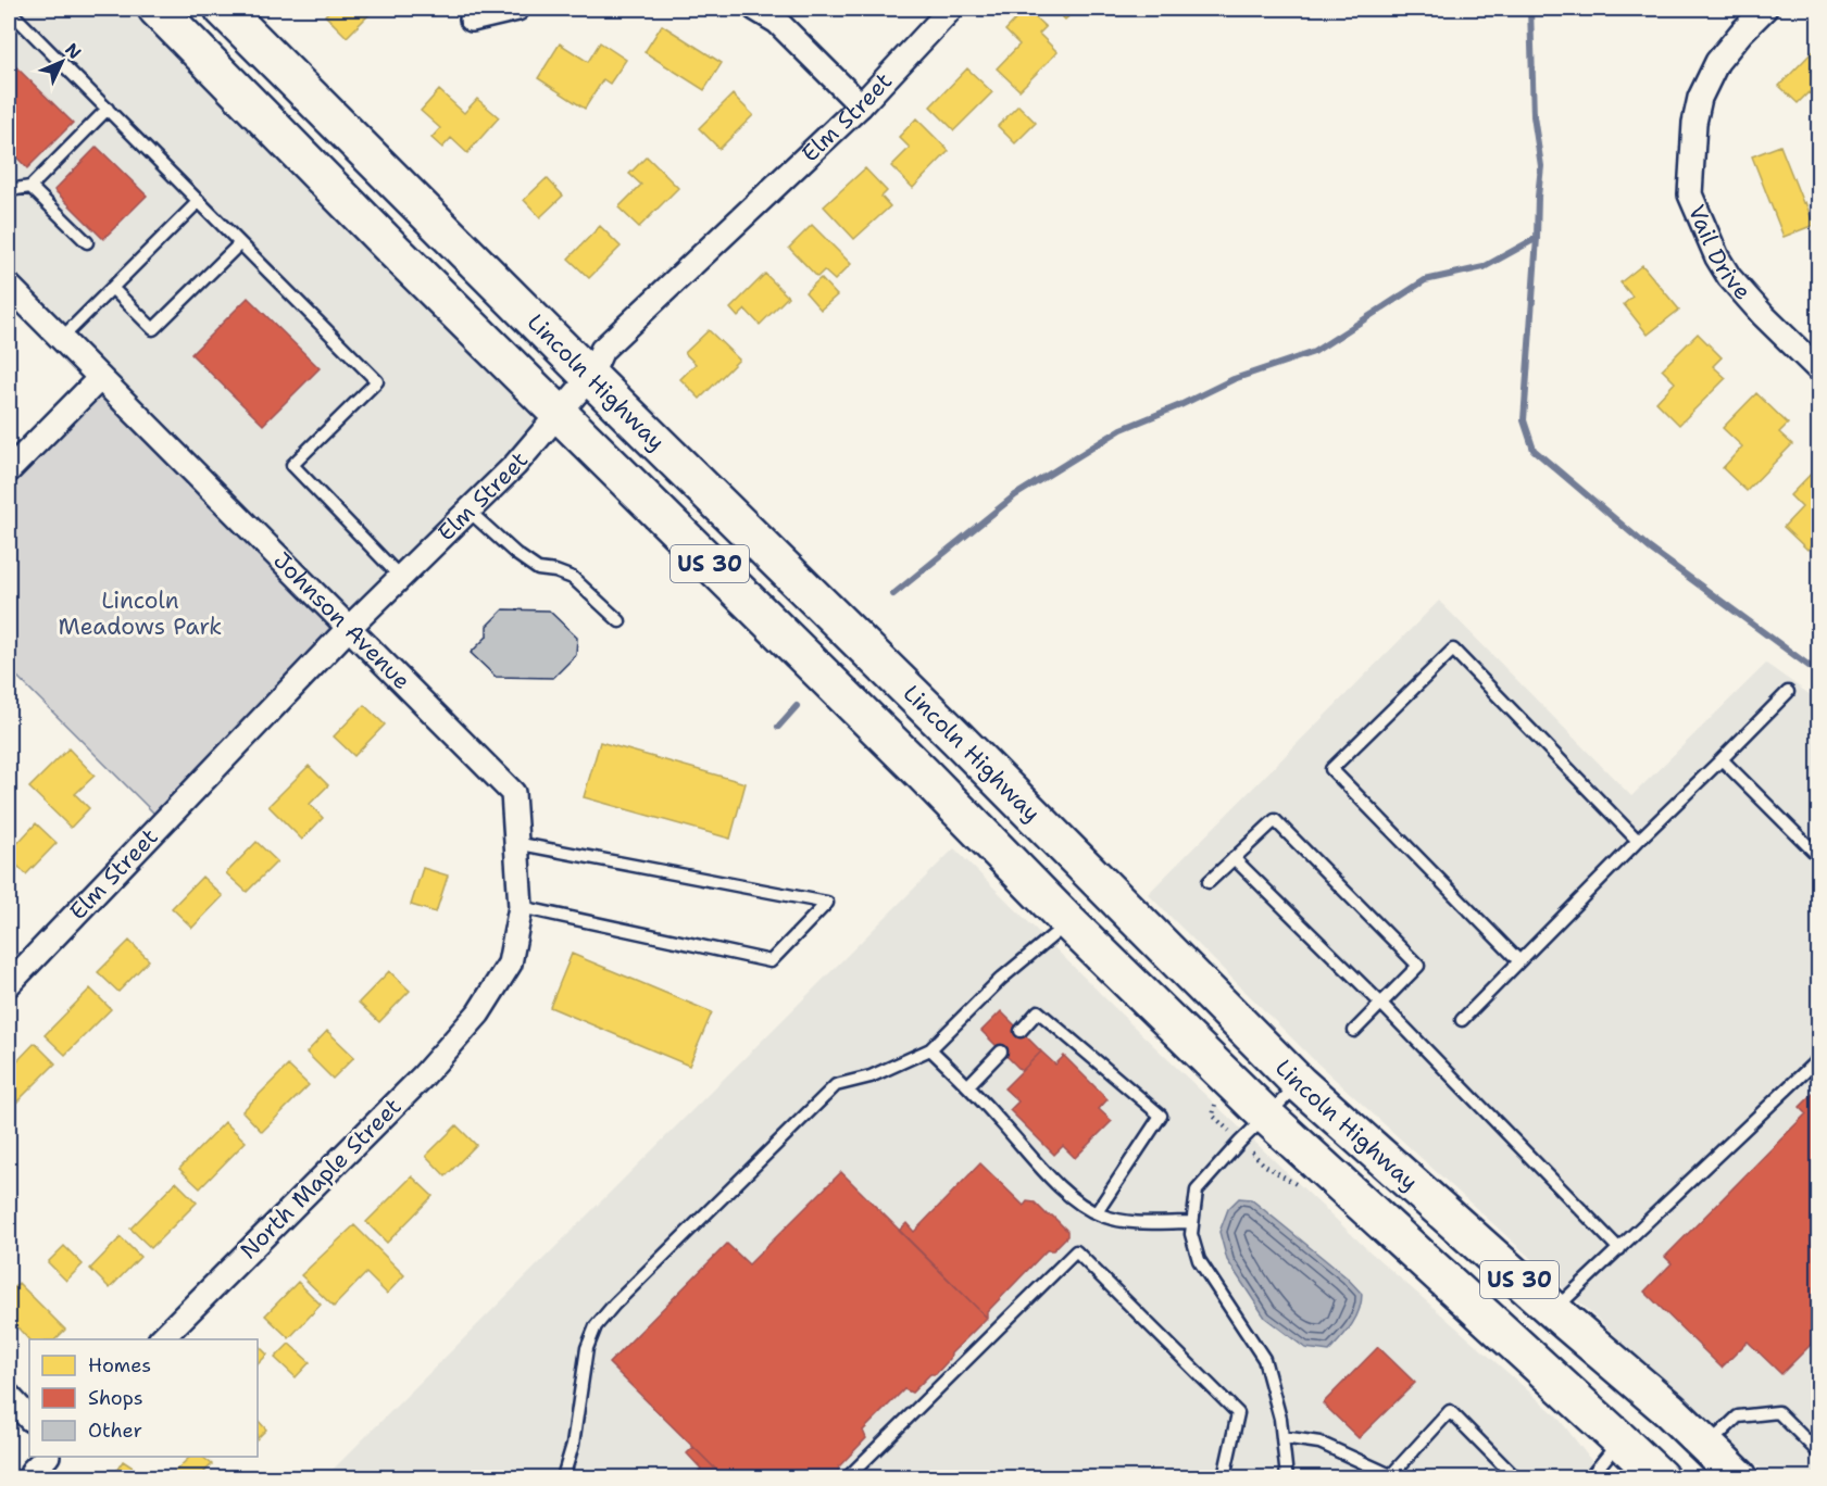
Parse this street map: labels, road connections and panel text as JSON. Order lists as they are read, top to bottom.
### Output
{
  "streets": {
    "main road": ["Lincoln Highway", "US 30"],
    "street": [
      "Elm Street",
      "Vail Drive",
      "Johnson Avenue",
      "North Maple Street"
    ]
  },
  "crossings": [
    ["Elm Street", "Lincoln Highway"],
    ["Elm Street", "Johnson Avenue"],
    ["Johnson Avenue", "North Maple Street"]
  ],
  "parks": ["Lincoln Meadows Park"],
  "legend": ["Homes", "Shops", "Other"],
  "north": "top right"
}
